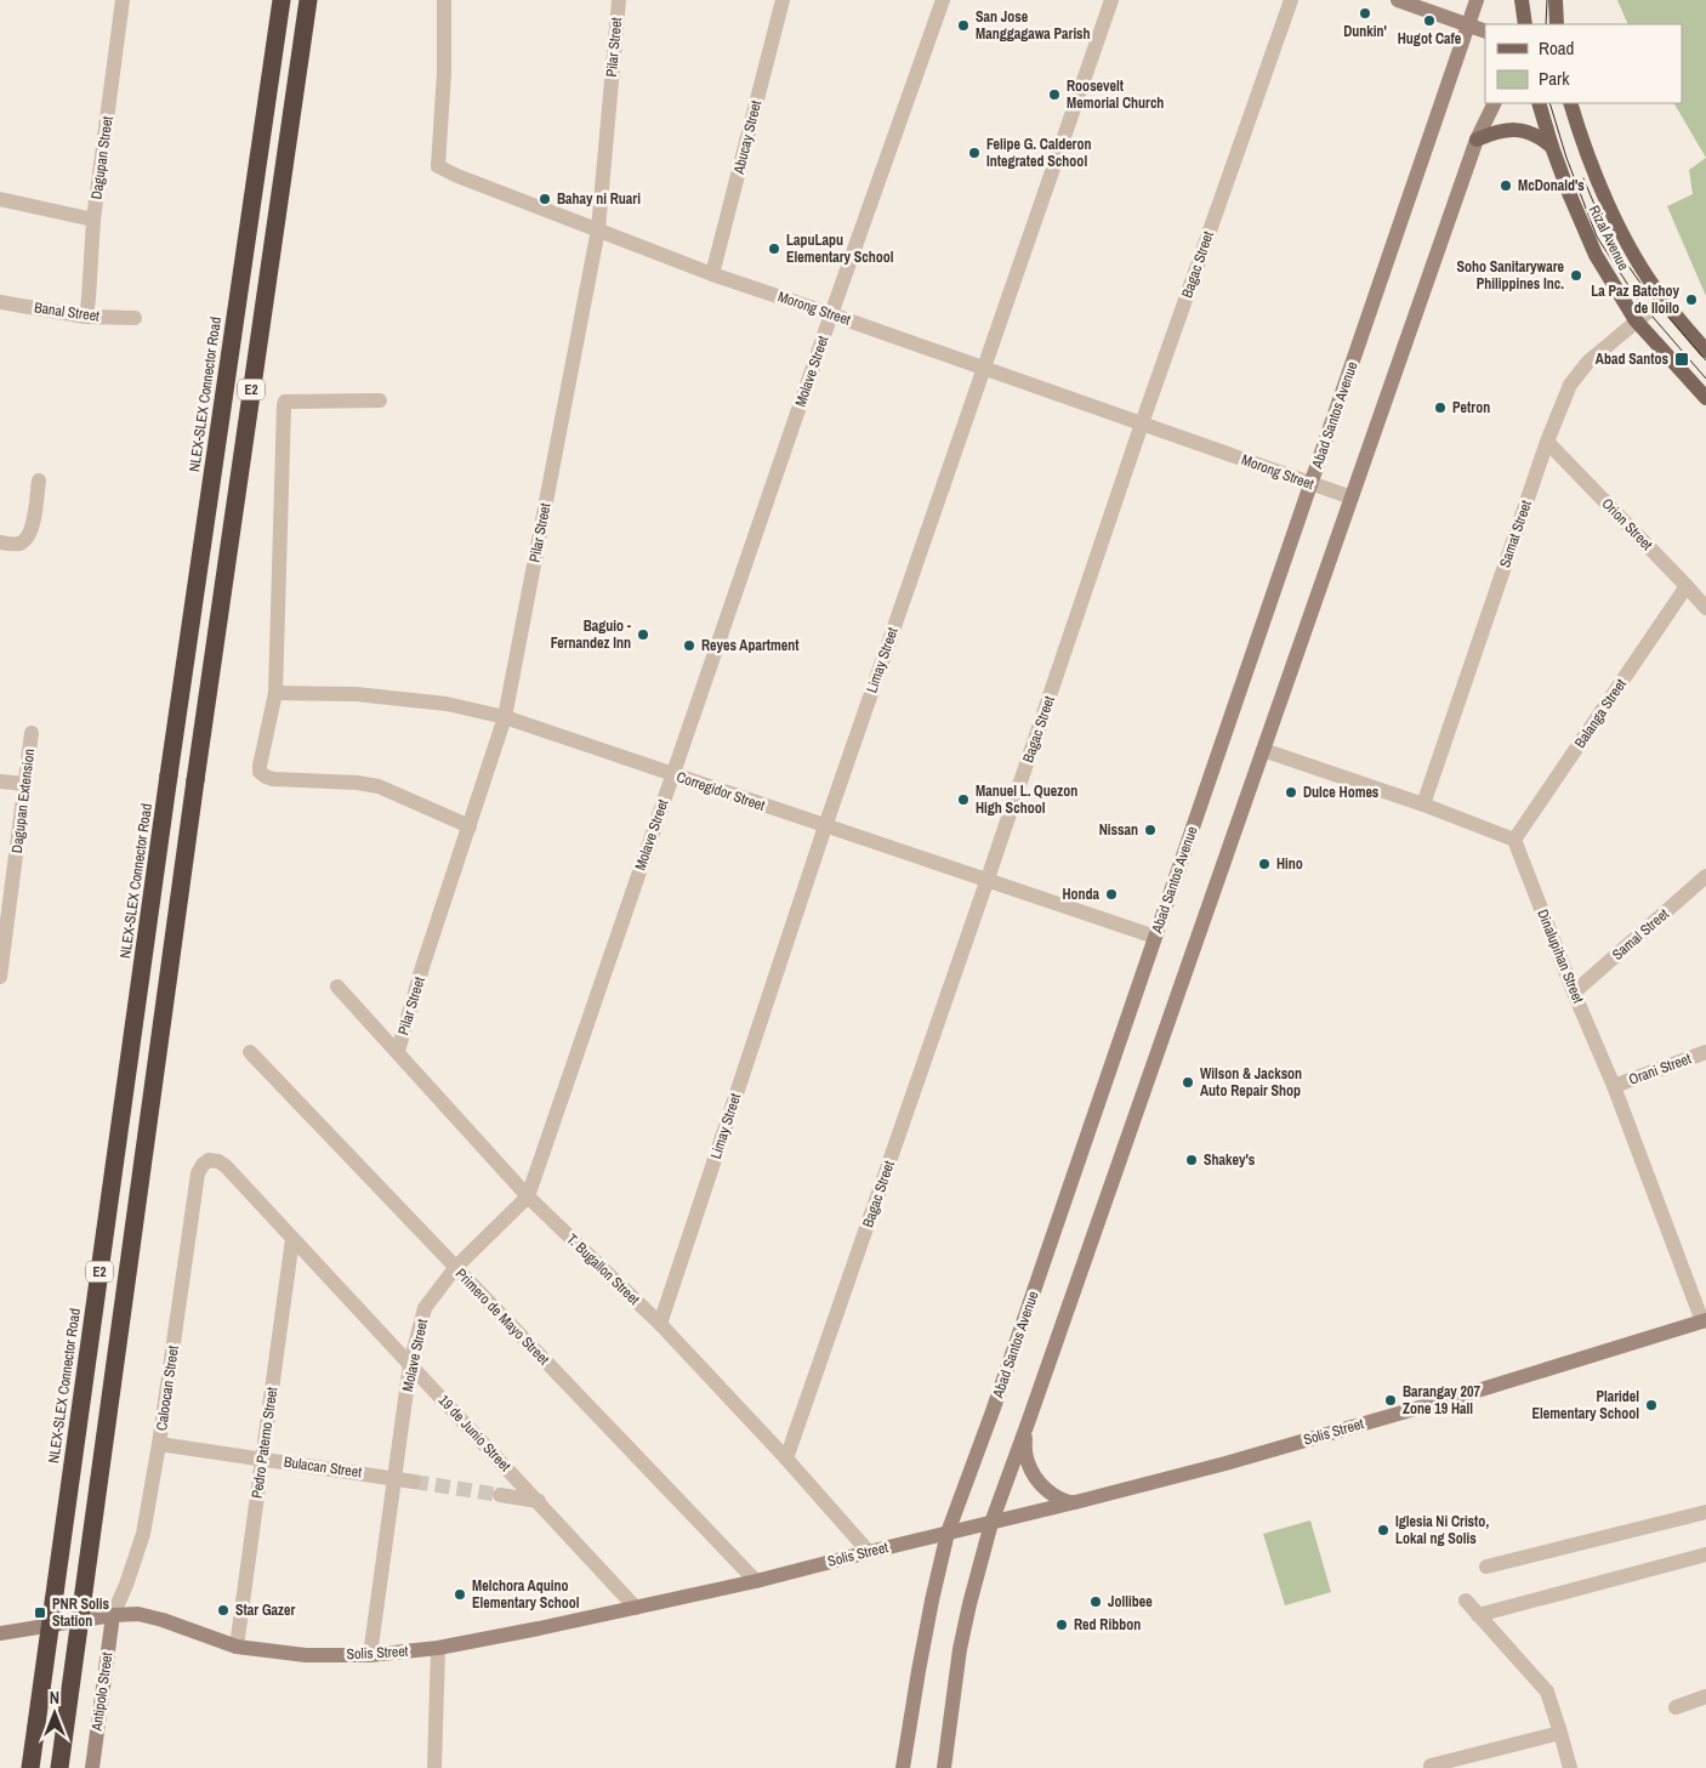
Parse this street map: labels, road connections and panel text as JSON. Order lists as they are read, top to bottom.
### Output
{
  "streets": {
    "highway": ["E2", "NLEX-SLEX Connector Road"],
    "main road": [
      "Rizal Avenue",
      "Abad Santos Avenue",
      "Solis Street",
      "Antipolo Street"
    ],
    "street": [
      "Pilar Street",
      "Abucay Street",
      "Dagupan Street",
      "Bagac Street",
      "Morong Street",
      "Banal Street",
      "Molave Street",
      "Orion Street",
      "Samat Street",
      "Limay Street",
      "Balanga Street",
      "Corregidor Street",
      "Dagupan Extension",
      "Samal Street",
      "Dinalupihan Street",
      "Orani Street",
      "T. Bugallon Street",
      "Primero de Mayo Street",
      "Caloocan Street",
      "19 de Junio Street",
      "Pedro Paterno Street",
      "Bulacan Street"
    ]
  },
  "crossings": [
    ["Pilar Street", "Morong Street"],
    ["Pilar Street", "Corregidor Street"],
    ["Pilar Street", "T. Bugallon Street"],
    ["Abucay Street", "Morong Street"],
    ["Dagupan Street", "Banal Street"],
    ["Rizal Avenue", "Samat Street"],
    ["Bagac Street", "Morong Street"],
    ["Bagac Street", "Corregidor Street"],
    ["Bagac Street", "T. Bugallon Street"],
    ["Morong Street", "Molave Street"],
    ["Morong Street", "Abad Santos Avenue"],
    ["Morong Street", "Limay Street"],
    ["Molave Street", "Corregidor Street"],
    ["Molave Street", "T. Bugallon Street"],
    ["Molave Street", "Primero de Mayo Street"],
    ["Molave Street", "Solis Street"],
    ["Molave Street", "19 de Junio Street"],
    ["Molave Street", "Bulacan Street"],
    ["Abad Santos Avenue", "Corregidor Street"],
    ["Abad Santos Avenue", "Solis Street"],
    ["Orion Street", "Samat Street"],
    ["Orion Street", "Balanga Street"],
    ["Limay Street", "Corregidor Street"],
    ["Limay Street", "T. Bugallon Street"],
    ["Balanga Street", "Dinalupihan Street"],
    ["Samal Street", "Dinalupihan Street"],
    ["Dinalupihan Street", "Orani Street"],
    ["Dinalupihan Street", "Solis Street"],
    ["T. Bugallon Street", "Solis Street"],
    ["Primero de Mayo Street", "Solis Street"],
    ["Caloocan Street", "Solis Street"],
    ["Caloocan Street", "19 de Junio Street"],
    ["Caloocan Street", "Bulacan Street"],
    ["Caloocan Street", "Antipolo Street"],
    ["Solis Street", "19 de Junio Street"],
    ["Solis Street", "Pedro Paterno Street"],
    ["Solis Street", "Antipolo Street"],
    ["19 de Junio Street", "Pedro Paterno Street"],
    ["Pedro Paterno Street", "Bulacan Street"]
  ],
  "places": {
    "other": [
      "Dunkin'",
      "Hugot Cafe",
      "San Jose Manggagawa Parish",
      "Roosevelt Memorial Church",
      "Felipe G. Calderon Integrated School",
      "McDonald's",
      "Bahay ni Ruari",
      "LapuLapu Elementary School",
      "Soho Sanitaryware Philippines Inc.",
      "La Paz Batchoy de Iloilo",
      "Petron",
      "Baguio - Fernandez Inn",
      "Reyes Apartment",
      "Dulce Homes",
      "Manuel L. Quezon High School",
      "Nissan",
      "Hino",
      "Honda",
      "Wilson & Jackson Auto Repair Shop",
      "Shakey's",
      "Barangay 207 Zone 19 Hall",
      "Plaridel Elementary School",
      "Iglesia Ni Cristo, Lokal ng Solis",
      "Melchora Aquino Elementary School",
      "Jollibee",
      "Star Gazer",
      "Red Ribbon"
    ],
    "transit": ["Abad Santos", "PNR Solis Station"]
  },
  "legend": ["Road", "Park"],
  "north": "top"
}
